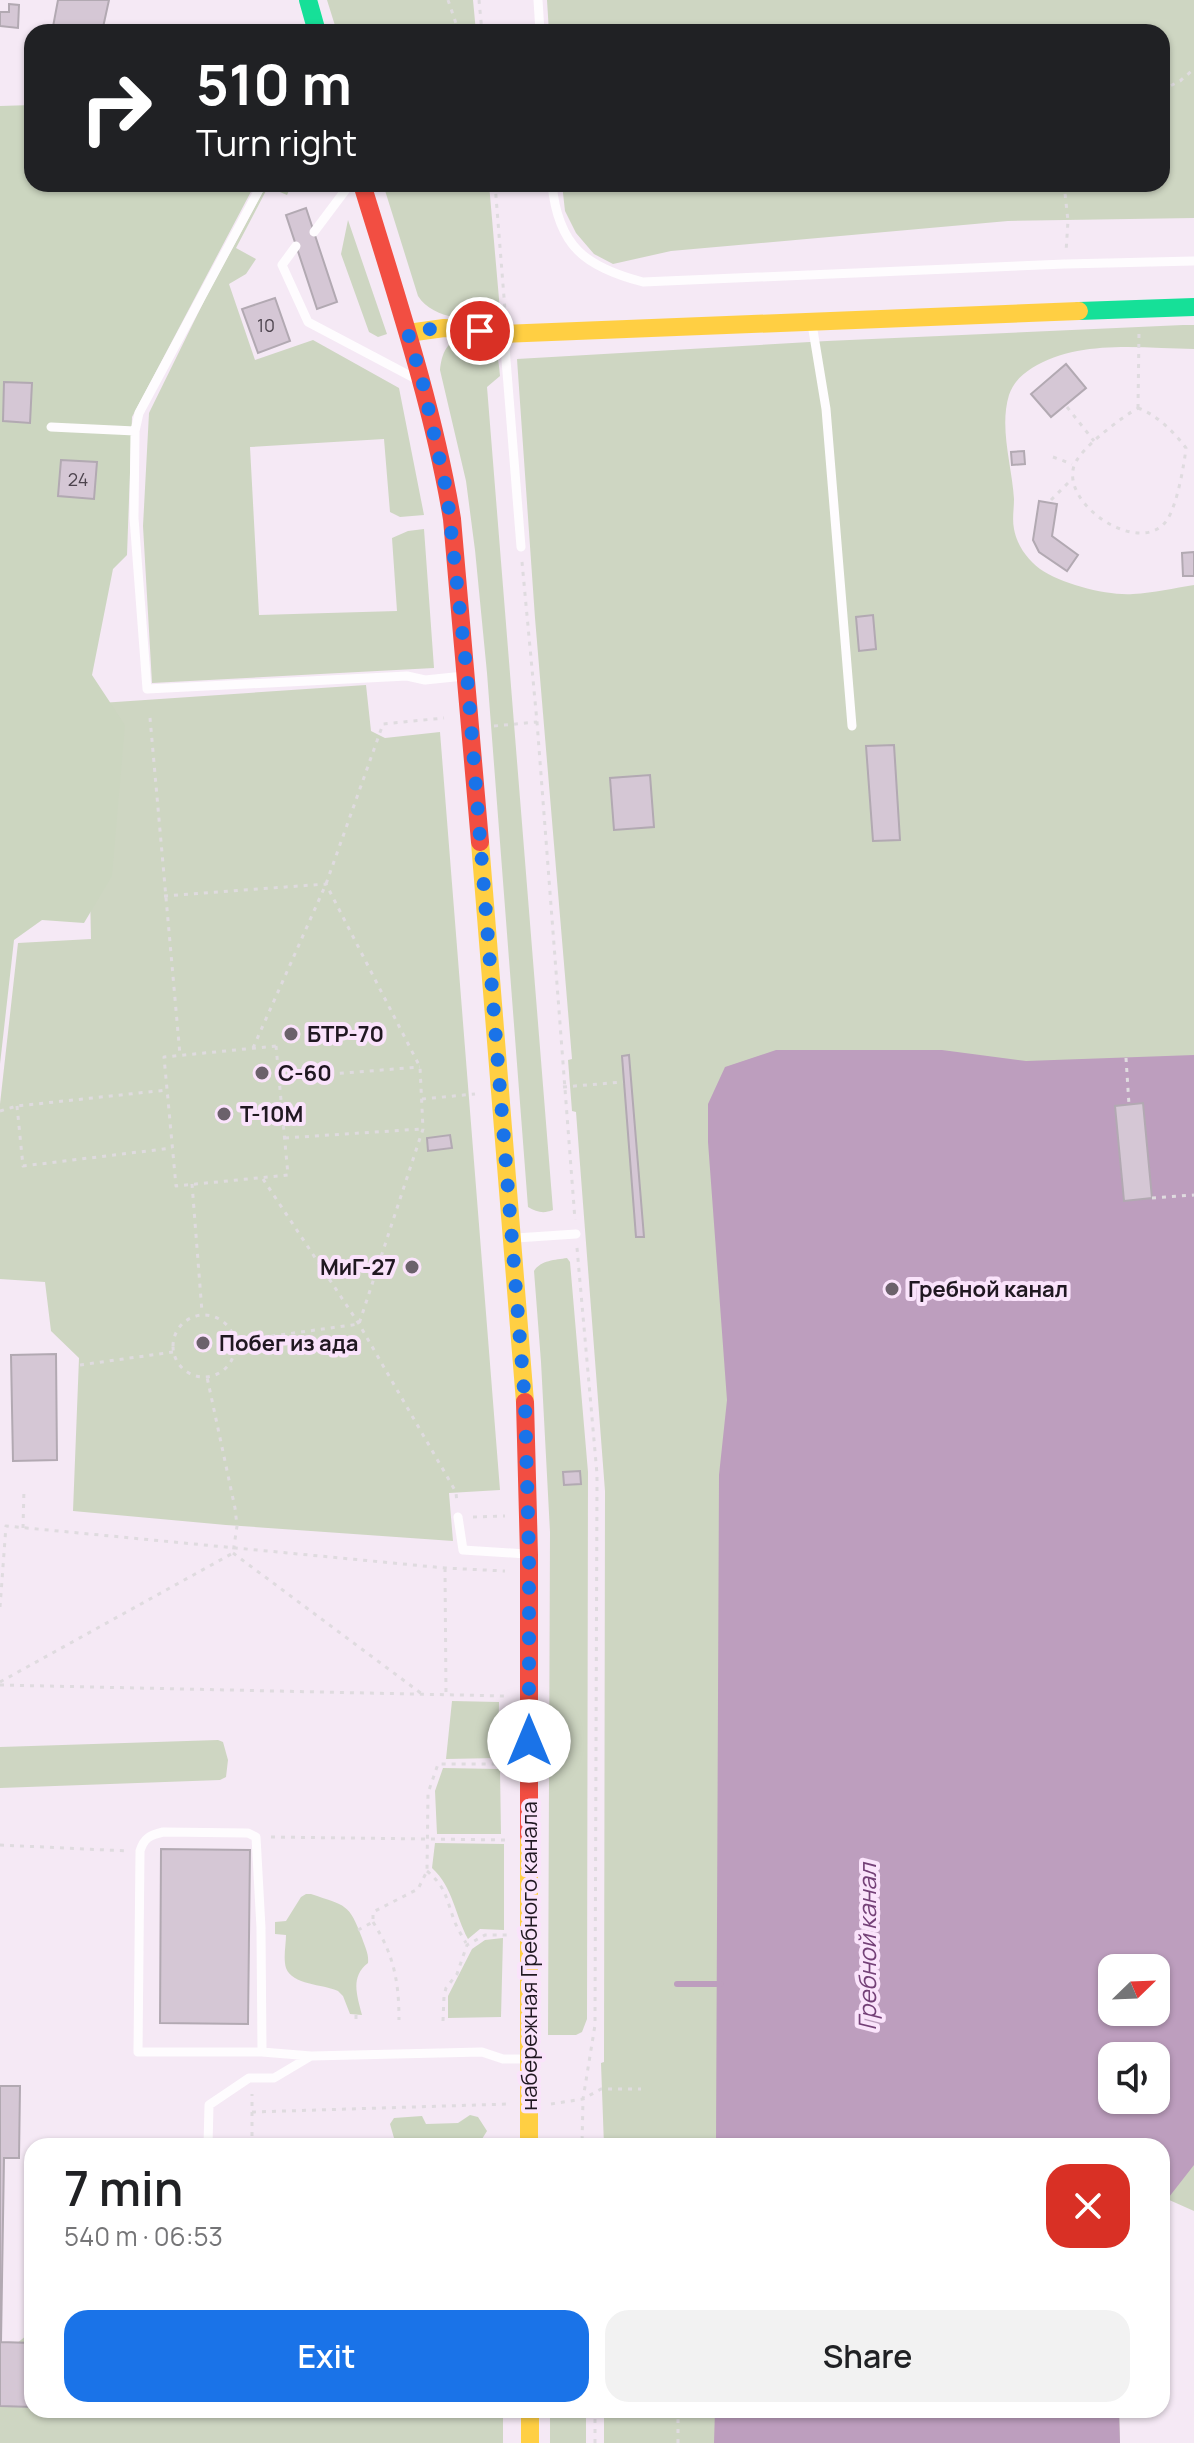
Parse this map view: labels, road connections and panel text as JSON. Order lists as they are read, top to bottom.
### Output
{
  "streets": {
    "street": ["набережная Гребного канала"]
  },
  "water": ["Гребной канал"],
  "places": [
    "БТР-70",
    "С-60",
    "Т-10М",
    "МиГ-27",
    "Гребной канал",
    "Побег из ада"
  ],
  "house_numbers": ["10", "24"],
  "north": "top right",
  "page": {
    "turn": ["510 m", "Turn right"],
    "heading": ["7 min", "540 m · 06:53"],
    "buttons": ["Exit", "Share"]
  }
}
